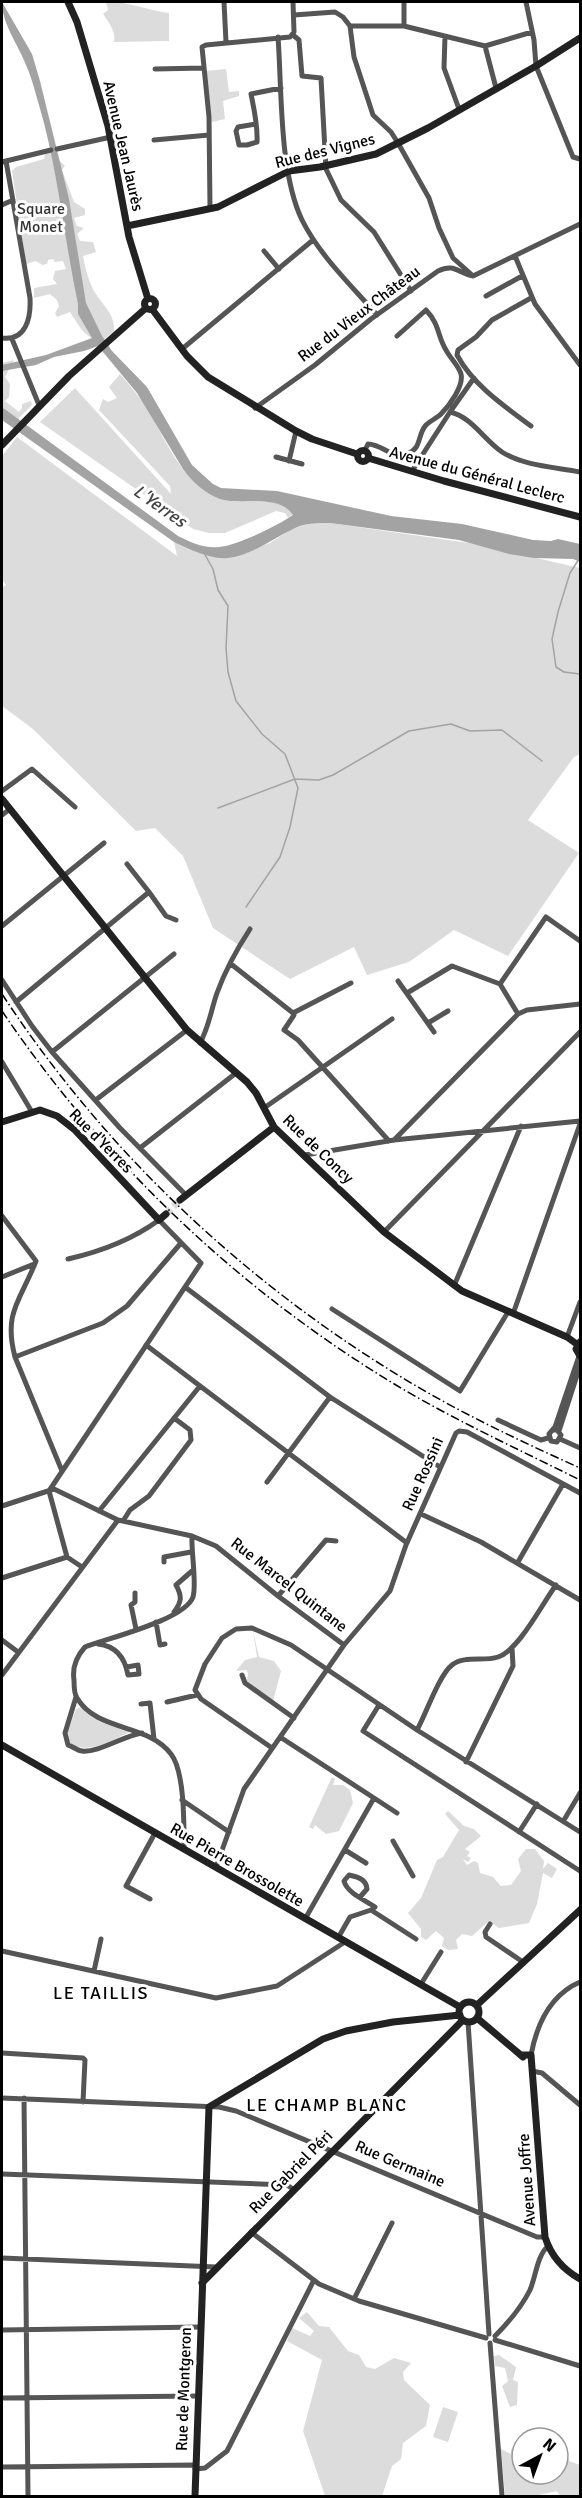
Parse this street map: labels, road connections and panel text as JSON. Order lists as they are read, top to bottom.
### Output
{
  "streets": {
    "street": [
      "Avenue Jean Jaurès",
      "Rue des Vignes",
      "Rue du Vieux Château",
      "Avenue du Général Leclerc",
      "Rue d'Yerres",
      "Rue de Concy",
      "Rue Rossini",
      "Rue Marcel Quintane",
      "Rue Pierre Brossolette",
      "Rue Germaine",
      "Rue Gabriel Péri",
      "Avenue Joffre",
      "Rue de Montgeron"
    ]
  },
  "crossings": [
    ["Avenue Jean Jaurès", "Rue des Vignes"],
    ["Avenue Jean Jaurès", "Avenue du Général Leclerc"],
    ["Rue du Vieux Château", "Avenue du Général Leclerc"],
    ["Rue Rossini", "Rue Marcel Quintane"],
    ["Rue Rossini", "Rue Pierre Brossolette"],
    ["Rue Pierre Brossolette", "Rue Gabriel Péri"],
    ["Rue Germaine", "Rue Gabriel Péri"],
    ["Rue Germaine", "Avenue Joffre"],
    ["Rue Germaine", "Rue de Montgeron"]
  ],
  "districts": ["LE TAILLIS", "LE CHAMP BLANC"],
  "water": ["L'Yerres"],
  "parks": ["Square Monet"],
  "north": "top right"
}
